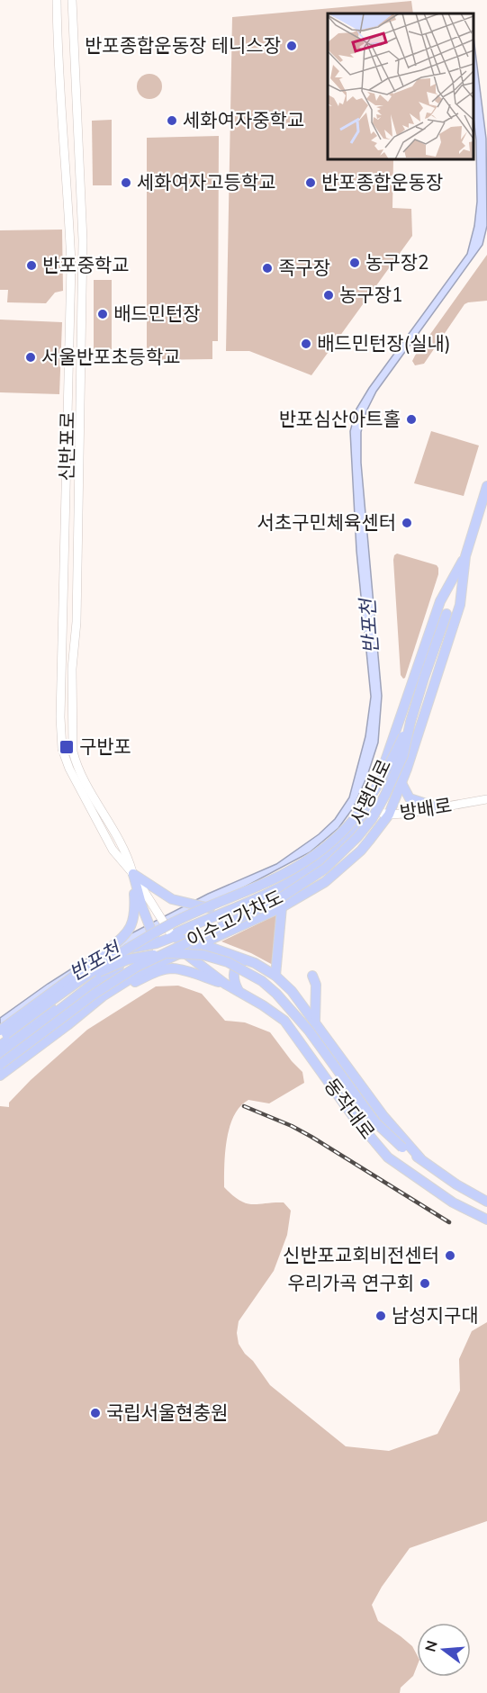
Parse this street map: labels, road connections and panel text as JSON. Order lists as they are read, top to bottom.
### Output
{
  "streets": {
    "main road": [
      "신반포로",
      "사평대로",
      "방배로",
      "이수고가차도",
      "동작대로"
    ]
  },
  "crossings": [
    ["신반포로", "사평대로"],
    ["신반포로", "동작대로"],
    ["사평대로", "방배로"],
    ["사평대로", "동작대로"]
  ],
  "water": ["반포천"],
  "places": {
    "other": [
      "반포종합운동장 테니스장",
      "세화여자중학교",
      "세화여자고등학교",
      "반포종합운동장",
      "농구장2",
      "반포중학교",
      "족구장",
      "농구장1",
      "배드민턴장",
      "배드민턴장(실내)",
      "서울반포초등학교",
      "반포심산아트홀",
      "서초구민체육센터",
      "신반포교회비전센터",
      "우리가곡 연구회",
      "남성지구대",
      "국립서울현충원"
    ],
    "transit": ["구반포"]
  },
  "north": "left"
}
